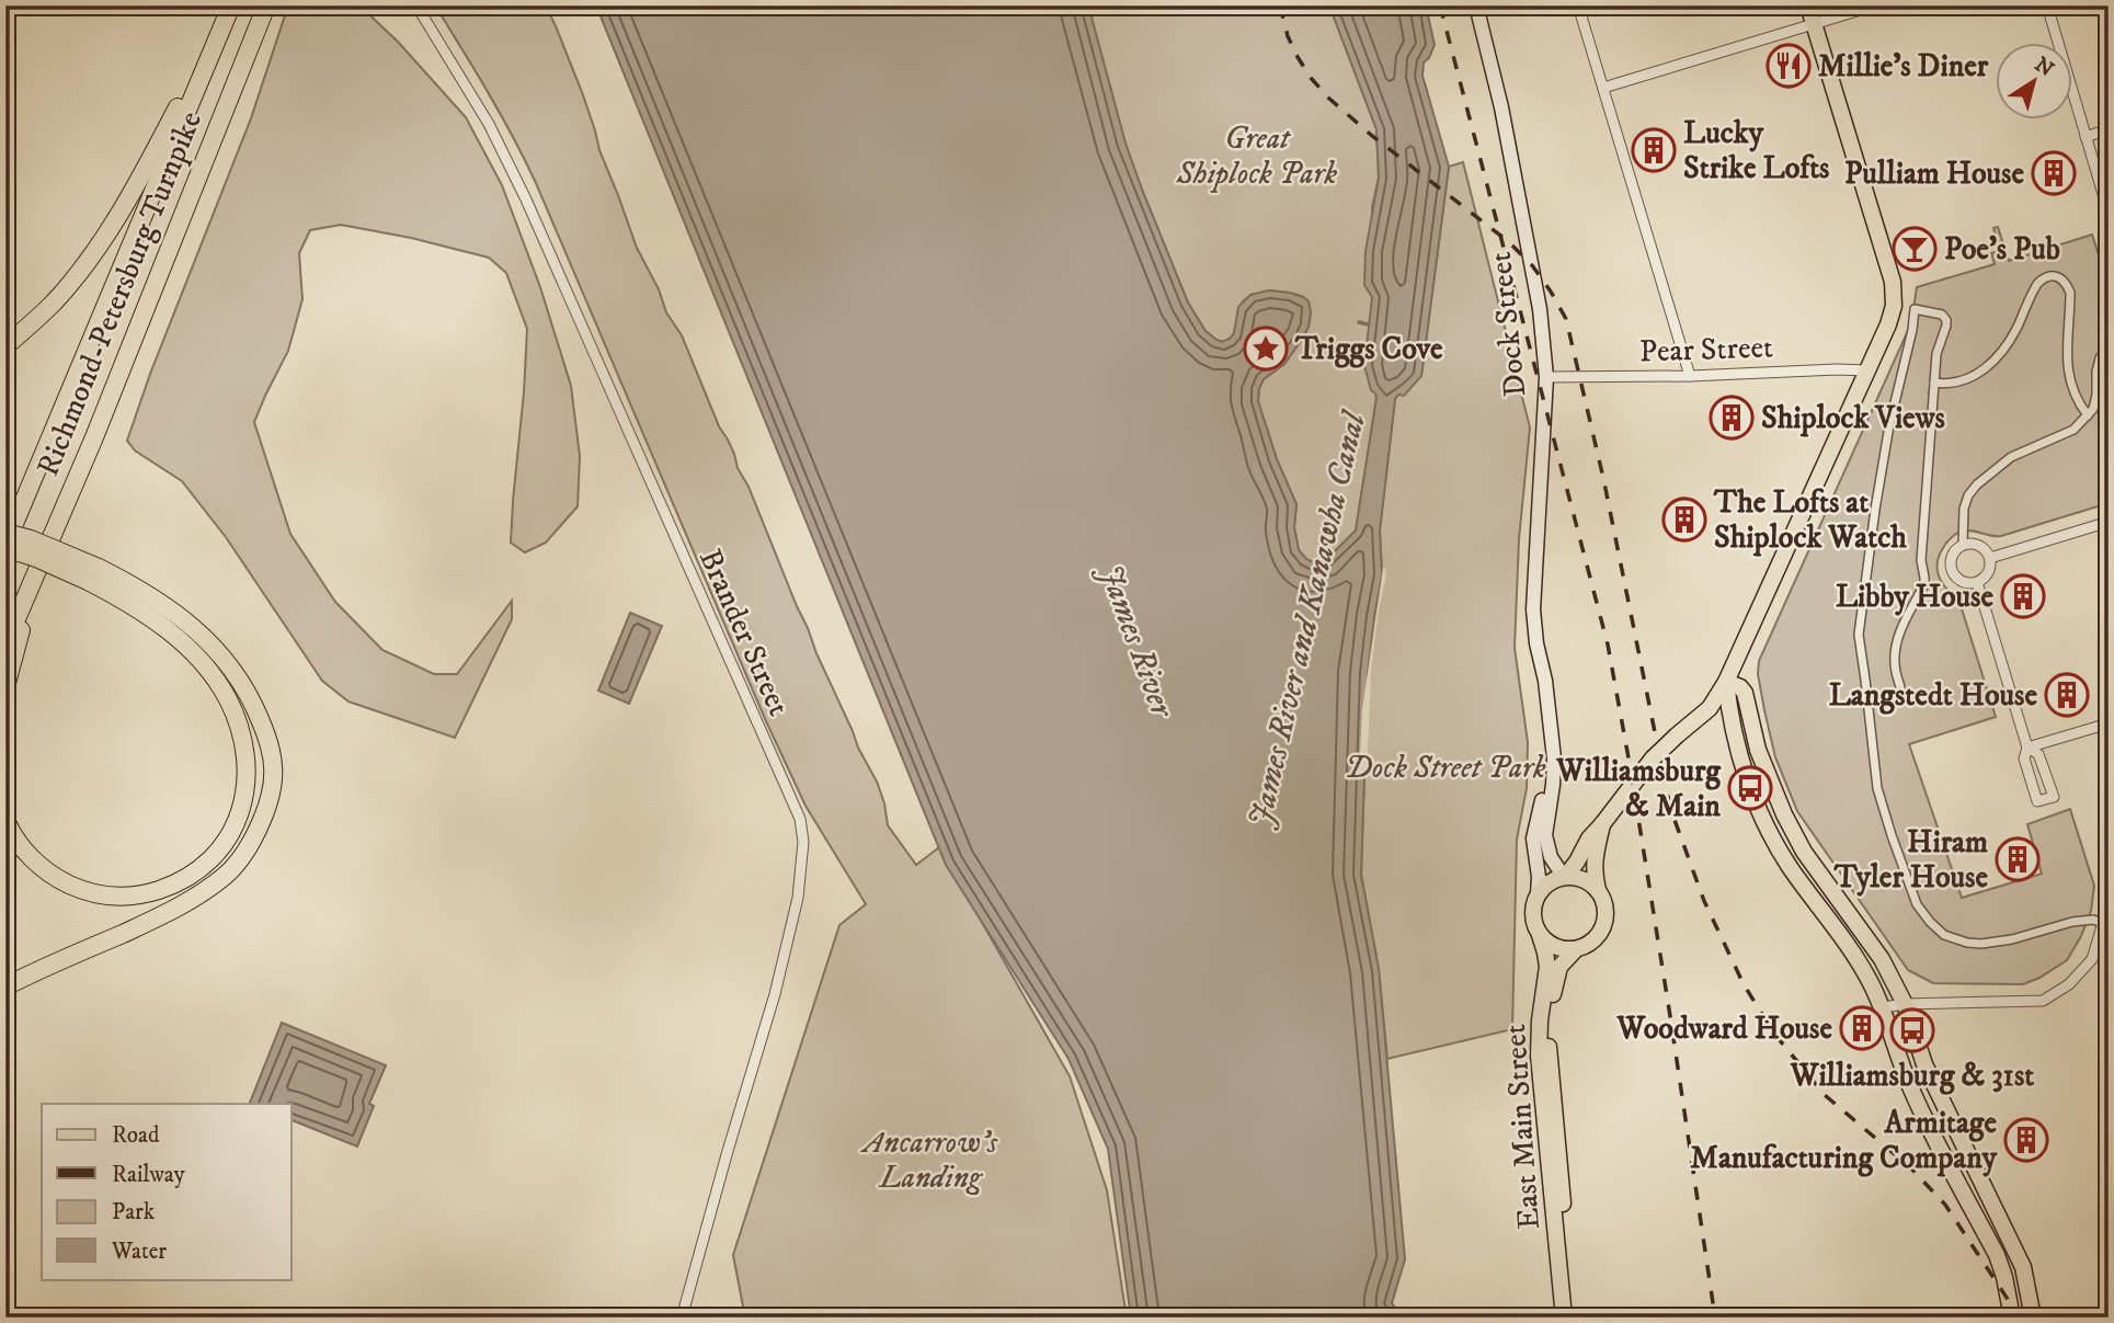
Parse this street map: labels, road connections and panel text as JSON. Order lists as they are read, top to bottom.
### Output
{
  "streets": {
    "highway": ["Richmond-Petersburg Turnpike"],
    "main road": ["Dock Street", "East Main Street"],
    "street": ["Pear Street", "Brander Street"]
  },
  "crossings": [
    ["Dock Street", "Pear Street"],
    ["Dock Street", "East Main Street"]
  ],
  "water": ["James River and Kanawha Canal", "James River"],
  "parks": ["Great Shiplock Park", "Dock Street Park", "Ancarrow's Landing"],
  "places": {
    "restaurant": ["Millie's Diner"],
    "building": [
      "Lucky Strike Lofts",
      "Pulliam House",
      "Shiplock Views",
      "The Lofts at Shiplock Watch",
      "Libby House",
      "Langstedt House",
      "Hiram Tyler House",
      "Woodward House",
      "Armitage Manufacturing Company"
    ],
    "bar": ["Poe's Pub"],
    "place": ["Triggs Cove"],
    "bus stop": ["Williamsburg & Main", "Williamsburg & 31st"]
  },
  "legend": [
    "Road",
    "Railway",
    "Park",
    "Water"
  ],
  "north": "top right"
}
